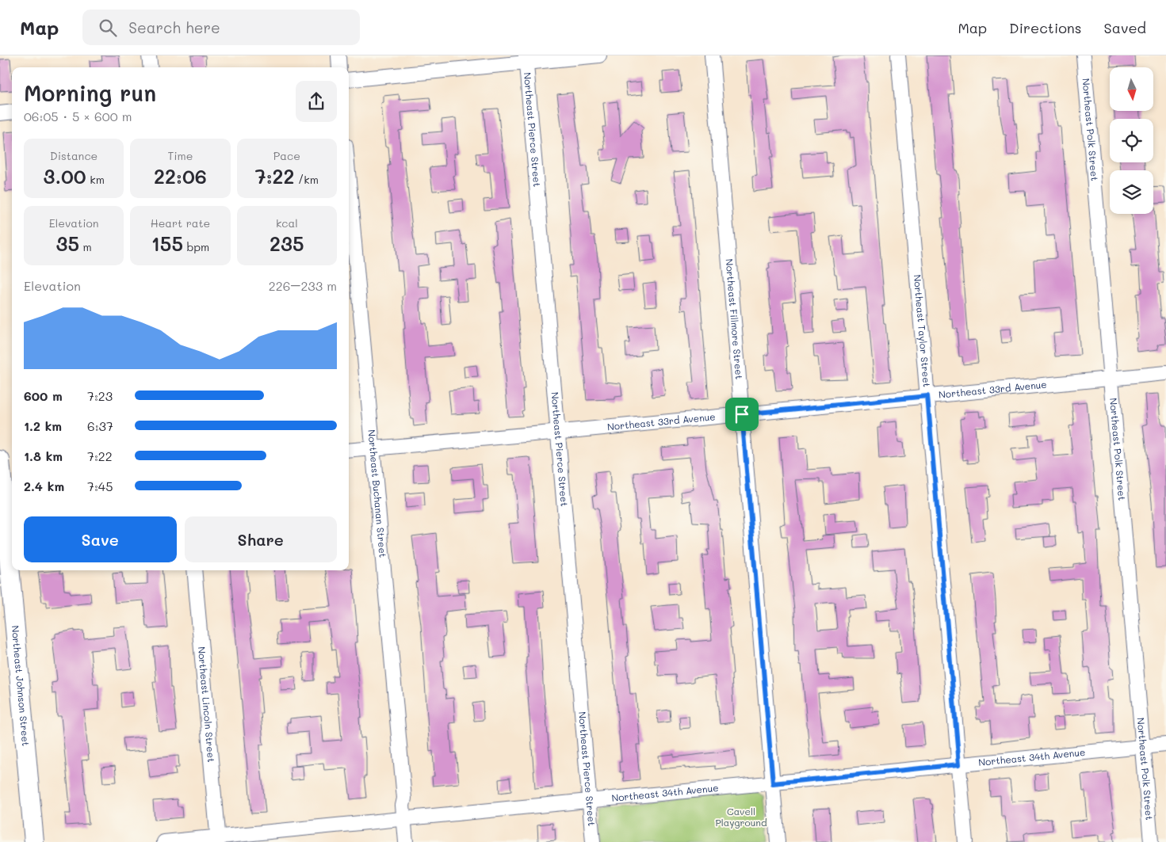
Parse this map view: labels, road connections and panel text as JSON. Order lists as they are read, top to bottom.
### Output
{
  "streets": {
    "street": [
      "Northeast Pierce Street",
      "Northeast Polk Street",
      "Northeast Fillmore Street",
      "Northeast Taylor Street",
      "Northeast 33rd Avenue",
      "Northeast Buchanan Street",
      "Northeast Johnson Street",
      "Northeast Lincoln Street",
      "Northeast 34th Avenue"
    ]
  },
  "crossings": [
    ["Northeast Pierce Street", "Northeast 33rd Avenue"],
    ["Northeast Pierce Street", "Northeast 34th Avenue"],
    ["Northeast Polk Street", "Northeast 33rd Avenue"],
    ["Northeast Polk Street", "Northeast 34th Avenue"],
    ["Northeast Fillmore Street", "Northeast 33rd Avenue"],
    ["Northeast Fillmore Street", "Northeast 34th Avenue"],
    ["Northeast Taylor Street", "Northeast 33rd Avenue"],
    ["Northeast Taylor Street", "Northeast 34th Avenue"],
    ["Northeast 33rd Avenue", "Northeast Buchanan Street"],
    ["Northeast Buchanan Street", "Northeast 34th Avenue"],
    ["Northeast Lincoln Street", "Northeast 34th Avenue"]
  ],
  "parks": ["Cavell Playground"],
  "north": "bottom",
  "page": {
    "header": "Map",
    "search": "Search here",
    "nav": ["Map", "Directions", "Saved"],
    "heading": ["Morning run", "06:05 · 5 × 600 m"],
    "stats": [
      ["Distance", "3.00 km"],
      ["Time", "22:06"],
      ["Pace", "7:22 /km"],
      ["Elevation", "35 m"],
      ["Heart rate", "155 bpm"],
      ["kcal", "235"]
    ],
    "chart": ["Elevation", "226–233 m"],
    "list": [
      {
        "name": "600 m",
        "note": "7:23"
      },
      {
        "name": "1.2 km",
        "note": "6:37"
      },
      {
        "name": "1.8 km",
        "note": "7:22"
      },
      {
        "name": "2.4 km",
        "note": "7:45"
      }
    ],
    "buttons": ["Save", "Share"]
  }
}
